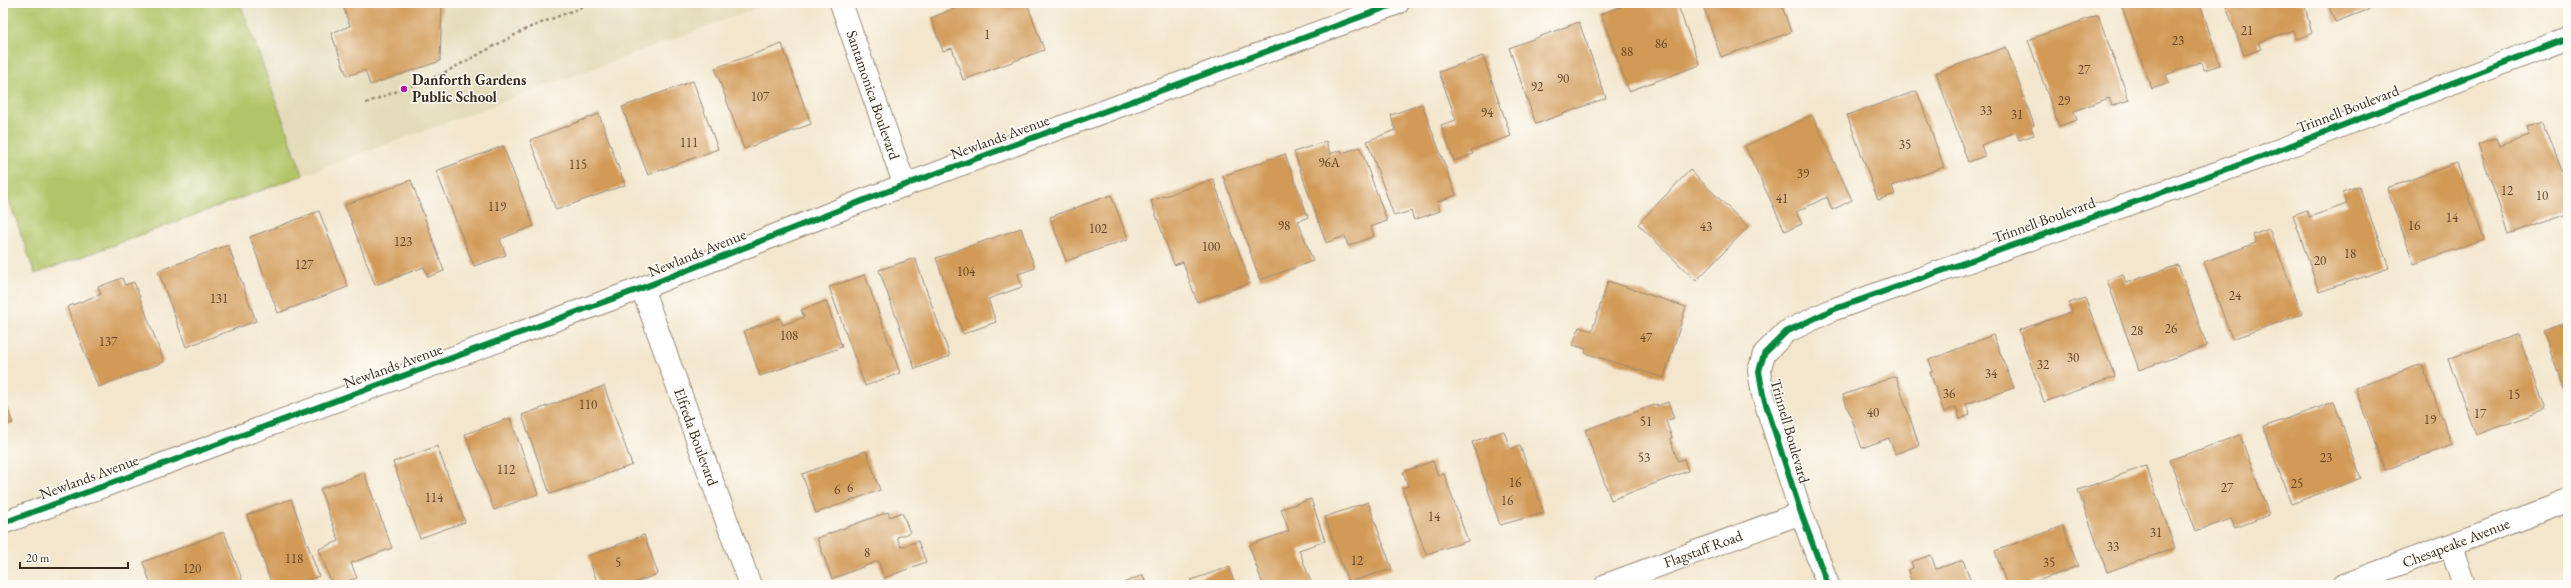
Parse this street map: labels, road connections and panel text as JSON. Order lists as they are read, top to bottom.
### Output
{
  "streets": {
    "street": [
      "Santamonica Boulevard",
      "Trinnell Boulevard",
      "Newlands Avenue",
      "Elfreda Boulevard",
      "Chesapeake Avenue",
      "Flagstaff Road"
    ]
  },
  "crossings": [
    ["Santamonica Boulevard", "Newlands Avenue"],
    ["Trinnell Boulevard", "Flagstaff Road"],
    ["Newlands Avenue", "Elfreda Boulevard"]
  ],
  "places": ["Danforth Gardens Public School"],
  "house_numbers": [
    "21",
    "1",
    "23",
    "86",
    "88",
    "27",
    "90",
    "92",
    "107",
    "29",
    "33",
    "94",
    "31",
    "111",
    "35",
    "96A",
    "115",
    "39",
    "12",
    "10",
    "41",
    "119",
    "14",
    "98",
    "16",
    "43",
    "102",
    "123",
    "100",
    "18",
    "20",
    "127",
    "104",
    "24",
    "131",
    "26",
    "28",
    "108",
    "47",
    "137",
    "30",
    "32",
    "34",
    "36",
    "15",
    "110",
    "40",
    "17",
    "19",
    "51",
    "53",
    "23",
    "112",
    "16",
    "25",
    "6",
    "27",
    "6",
    "114",
    "16",
    "14",
    "31",
    "33",
    "8",
    "118",
    "12",
    "5",
    "35",
    "120"
  ],
  "scale_bar": "20 m"
}
